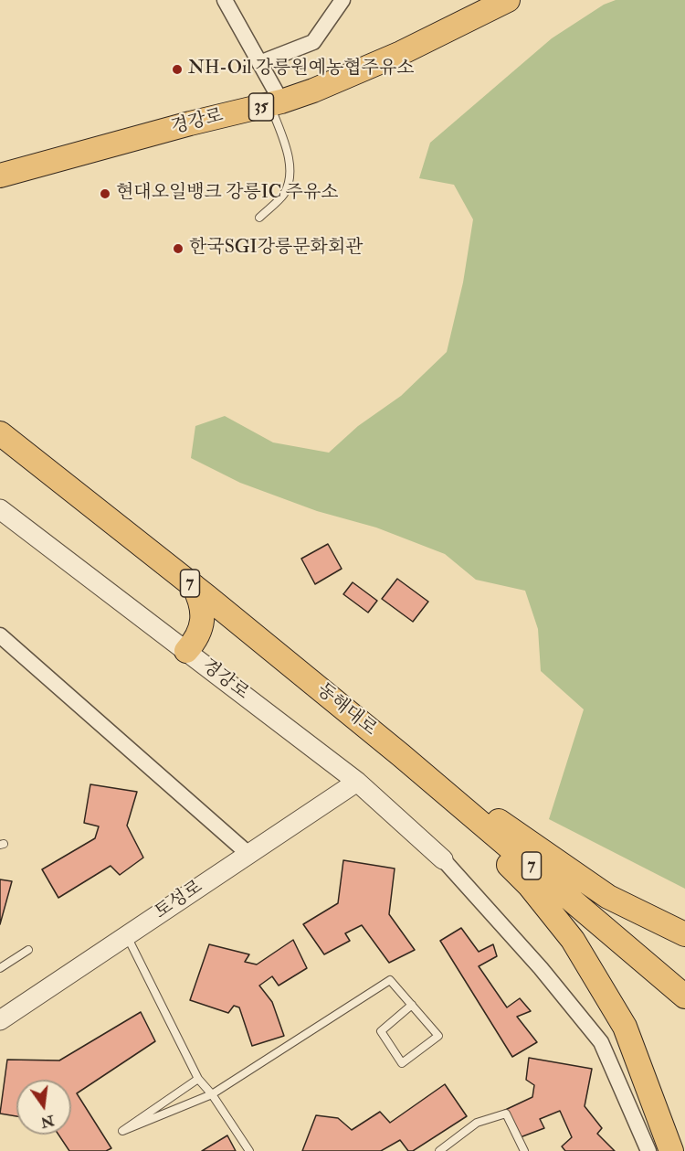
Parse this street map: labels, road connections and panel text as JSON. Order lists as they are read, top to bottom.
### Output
{
  "streets": {
    "main road": [
      "35",
      "경강로",
      "7",
      "동해대로"
    ],
    "street": ["토성로"]
  },
  "crossings": [
    ["경강로", "토성로"]
  ],
  "places": ["NH-Oil 강릉원예농협주유소", "현대오일뱅크 강릉IC 주유소", "한국SGI강릉문화회관"],
  "north": "bottom"
}
